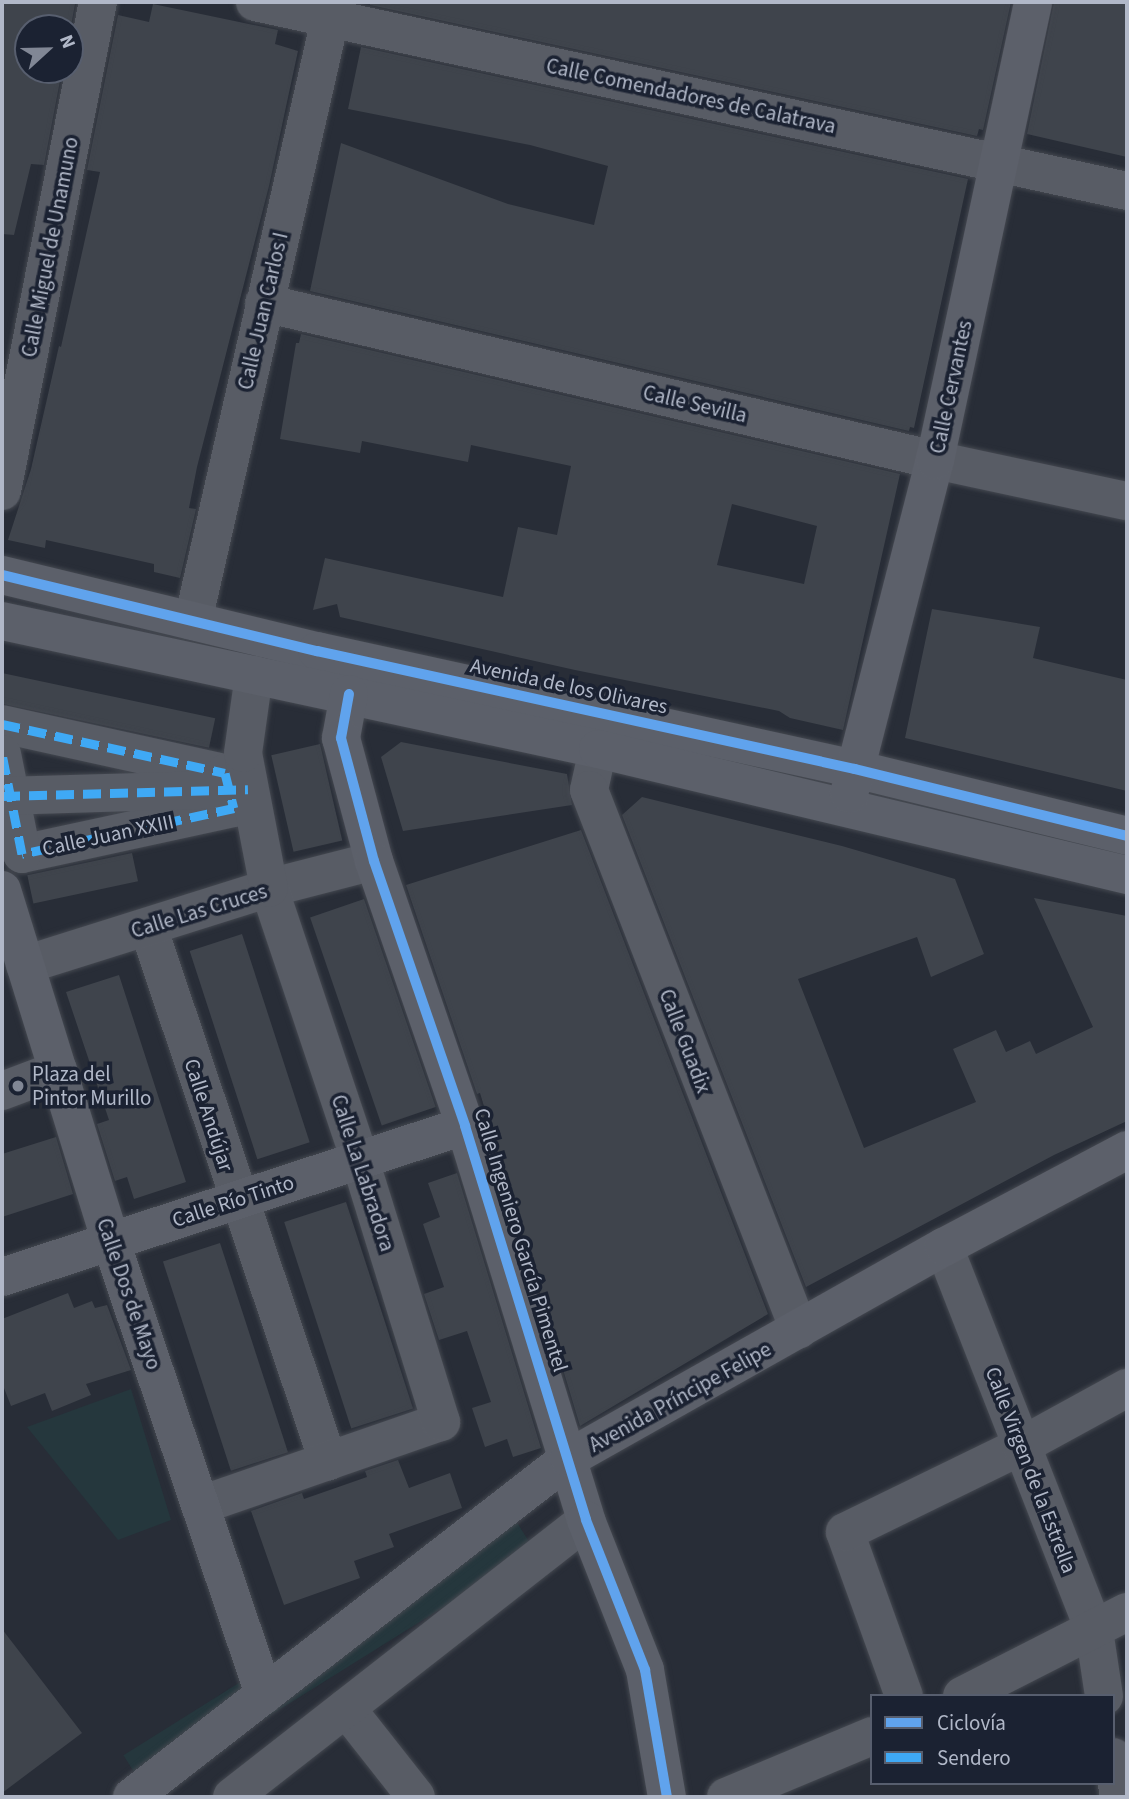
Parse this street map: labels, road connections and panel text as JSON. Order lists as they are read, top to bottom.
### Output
{
  "streets": {
    "street": [
      "Calle Comendadores de Calatrava",
      "Calle Miguel de Unamuno",
      "Calle Juan Carlos I",
      "Calle Cervantes",
      "Calle Sevilla",
      "Avenida de los Olivares",
      "Calle Juan XXIII",
      "Calle Las Cruces",
      "Calle Guadix",
      "Calle Andújar",
      "Calle La Labradora",
      "Calle Río Tinto",
      "Calle Ingeniero García Pimentel",
      "Calle Dos de Mayo",
      "Avenida Príncipe Felipe",
      "Calle Virgen de la Estrella"
    ]
  },
  "crossings": [
    ["Calle Comendadores de Calatrava", "Calle Juan Carlos I"],
    ["Calle Comendadores de Calatrava", "Calle Cervantes"],
    ["Calle Juan Carlos I", "Calle Sevilla"],
    ["Calle Juan Carlos I", "Avenida de los Olivares"],
    ["Calle Cervantes", "Calle Sevilla"],
    ["Calle Cervantes", "Avenida de los Olivares"],
    ["Calle Juan XXIII", "Calle La Labradora"],
    ["Calle Las Cruces", "Calle Andújar"],
    ["Calle Las Cruces", "Calle La Labradora"],
    ["Calle Las Cruces", "Calle Ingeniero García Pimentel"],
    ["Calle Las Cruces", "Calle Dos de Mayo"],
    ["Calle Guadix", "Avenida Príncipe Felipe"],
    ["Calle Andújar", "Calle La Labradora"],
    ["Calle Andújar", "Calle Río Tinto"],
    ["Calle La Labradora", "Calle Río Tinto"],
    ["Calle La Labradora", "Calle Dos de Mayo"],
    ["Calle Río Tinto", "Calle Ingeniero García Pimentel"],
    ["Calle Río Tinto", "Calle Dos de Mayo"],
    ["Calle Ingeniero García Pimentel", "Avenida Príncipe Felipe"],
    ["Calle Dos de Mayo", "Avenida Príncipe Felipe"],
    ["Avenida Príncipe Felipe", "Calle Virgen de la Estrella"]
  ],
  "places": ["Plaza del Pintor Murillo"],
  "legend": ["Ciclovía", "Sendero"],
  "north": "right"
}
